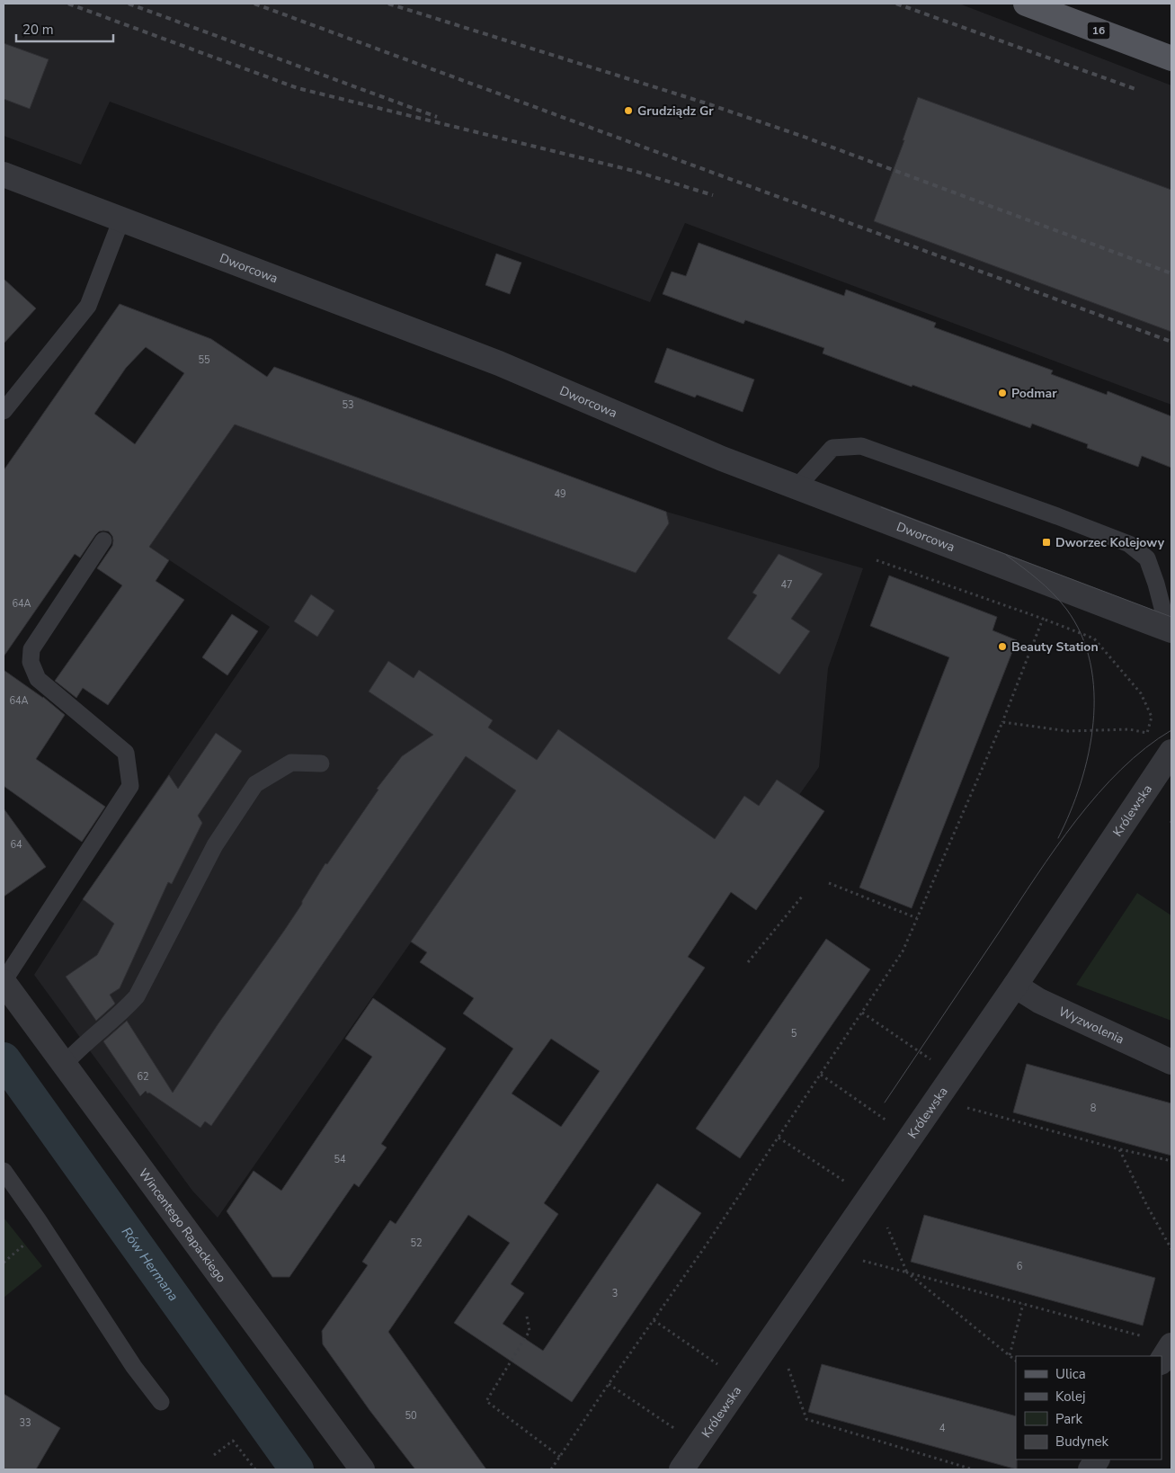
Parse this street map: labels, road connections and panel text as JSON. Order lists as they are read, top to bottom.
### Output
{
  "streets": {
    "main road": ["16"],
    "street": [
      "Dworcowa",
      "Królewska",
      "Wyzwolenia",
      "Wincentego Rapackiego"
    ]
  },
  "crossings": [
    ["Królewska", "Wyzwolenia"]
  ],
  "water": ["Rów Hermana"],
  "places": {
    "other": ["Grudziądz Gr", "Podmar", "Beauty Station"],
    "transit": ["Dworzec Kolejowy"]
  },
  "house_numbers": [
    "55",
    "53",
    "49",
    "47",
    "64A",
    "64A",
    "64",
    "5",
    "62",
    "8",
    "54",
    "52",
    "6",
    "3",
    "50",
    "33",
    "4"
  ],
  "legend": [
    "Ulica",
    "Kolej",
    "Park",
    "Budynek"
  ],
  "scale_bar": "20 m"
}
